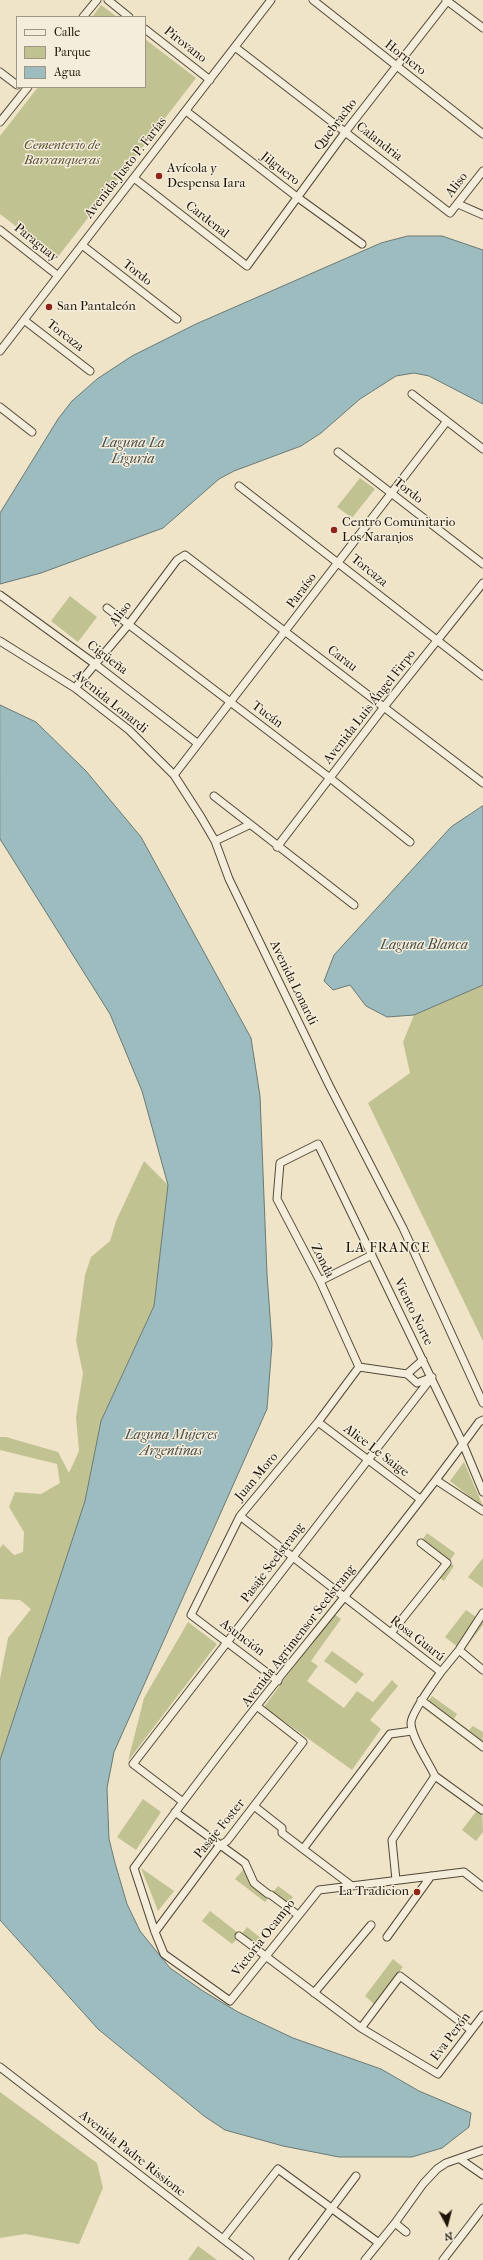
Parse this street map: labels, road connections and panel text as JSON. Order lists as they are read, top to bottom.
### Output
{
  "streets": {
    "street": [
      "Pirovano",
      "Hornero",
      "Quebracho",
      "Calandria",
      "Avenida Justo P. Farías",
      "Jilguero",
      "Aliso",
      "Cardenal",
      "Paraguay",
      "Tordo",
      "Torcaza",
      "Paraíso",
      "Cigüeña",
      "Carau",
      "Avenida Lonardi",
      "Avenida Luis Ángel Firpo",
      "Tucán",
      "Zonda",
      "Viento Norte",
      "Alice Le Saige",
      "Juan Moro",
      "Pasaje Seelstrang",
      "Avenida Agrimensor Seelstrang",
      "Asunción",
      "Rosa Guarú",
      "Pasaje Foster",
      "Victoria Ocampo",
      "Eva Perón",
      "Avenida Padre Rissione"
    ]
  },
  "crossings": [
    ["Pirovano", "Avenida Justo P. Farías"],
    ["Hornero", "Quebracho"],
    ["Quebracho", "Calandria"],
    ["Quebracho", "Jilguero"],
    ["Quebracho", "Cardenal"],
    ["Calandria", "Avenida Justo P. Farías"],
    ["Calandria", "Aliso"],
    ["Avenida Justo P. Farías", "Jilguero"],
    ["Avenida Justo P. Farías", "Cardenal"],
    ["Avenida Justo P. Farías", "Paraguay"],
    ["Avenida Justo P. Farías", "Tordo"],
    ["Avenida Justo P. Farías", "Torcaza"],
    ["Aliso", "Cigüeña"],
    ["Aliso", "Carau"],
    ["Aliso", "Avenida Lonardi"],
    ["Aliso", "Tucán"],
    ["Tordo", "Paraíso"],
    ["Torcaza", "Paraíso"],
    ["Torcaza", "Avenida Luis Ángel Firpo"],
    ["Paraíso", "Cigüeña"],
    ["Paraíso", "Carau"],
    ["Paraíso", "Avenida Lonardi"],
    ["Paraíso", "Tucán"],
    ["Carau", "Avenida Luis Ángel Firpo"],
    ["Avenida Luis Ángel Firpo", "Tucán"],
    ["Zonda", "Viento Norte"],
    ["Zonda", "Juan Moro"],
    ["Viento Norte", "Pasaje Seelstrang"],
    ["Viento Norte", "Avenida Agrimensor Seelstrang"],
    ["Alice Le Saige", "Juan Moro"],
    ["Alice Le Saige", "Pasaje Seelstrang"],
    ["Alice Le Saige", "Avenida Agrimensor Seelstrang"],
    ["Juan Moro", "Asunción"],
    ["Juan Moro", "Rosa Guarú"],
    ["Pasaje Seelstrang", "Avenida Agrimensor Seelstrang"],
    ["Pasaje Seelstrang", "Asunción"],
    ["Pasaje Seelstrang", "Rosa Guarú"],
    ["Avenida Agrimensor Seelstrang", "Asunción"],
    ["Avenida Agrimensor Seelstrang", "Rosa Guarú"],
    ["Avenida Agrimensor Seelstrang", "Pasaje Foster"],
    ["Avenida Agrimensor Seelstrang", "Victoria Ocampo"],
    ["Pasaje Foster", "Victoria Ocampo"]
  ],
  "districts": ["LA FRANCE"],
  "water": ["Laguna La Liguria", "Laguna Blanca", "Laguna Mujeres Argentinas"],
  "parks": ["Cementerio de Barranqueras"],
  "places": [
    "Avícola y Despensa Iara",
    "San Pantaleón",
    "Centro Comunitario Los Naranjos",
    "La Tradicion"
  ],
  "legend": ["Calle", "Parque", "Agua"],
  "north": "bottom"
}
